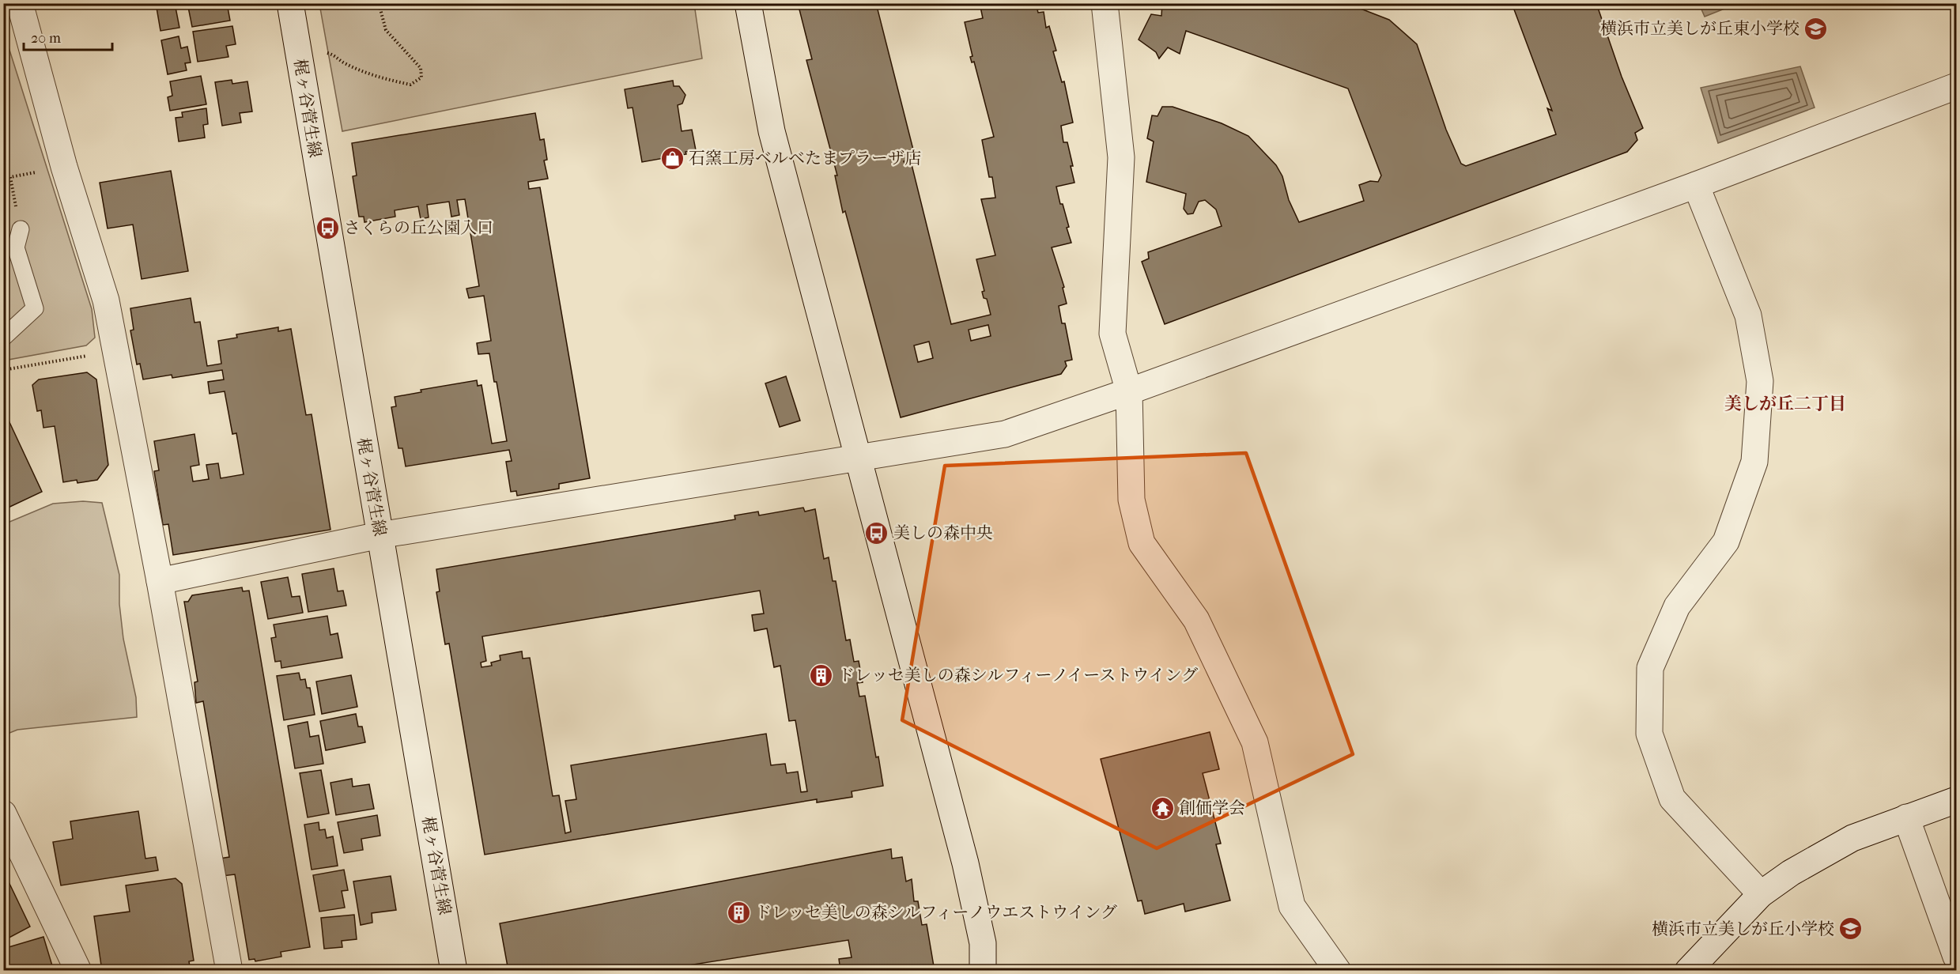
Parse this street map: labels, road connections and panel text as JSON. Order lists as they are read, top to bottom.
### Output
{
  "streets": {
    "street": ["梶ヶ谷菅生線"]
  },
  "districts": ["美しが丘二丁目"],
  "places": {
    "school or university": ["横浜市立美しが丘東小学校", "横浜市立美しが丘小学校"],
    "shop": ["石窯工房ベルベたまプラーザ店"],
    "bus stop": ["さくらの丘公園入口", "美しの森中央"],
    "building": ["ドレッセ美しの森シルフィーノイーストウイング", "ドレッセ美しの森シルフィーノウエストウイング"],
    "temple": ["創価学会"]
  },
  "scale_bar": "20 m"
}
